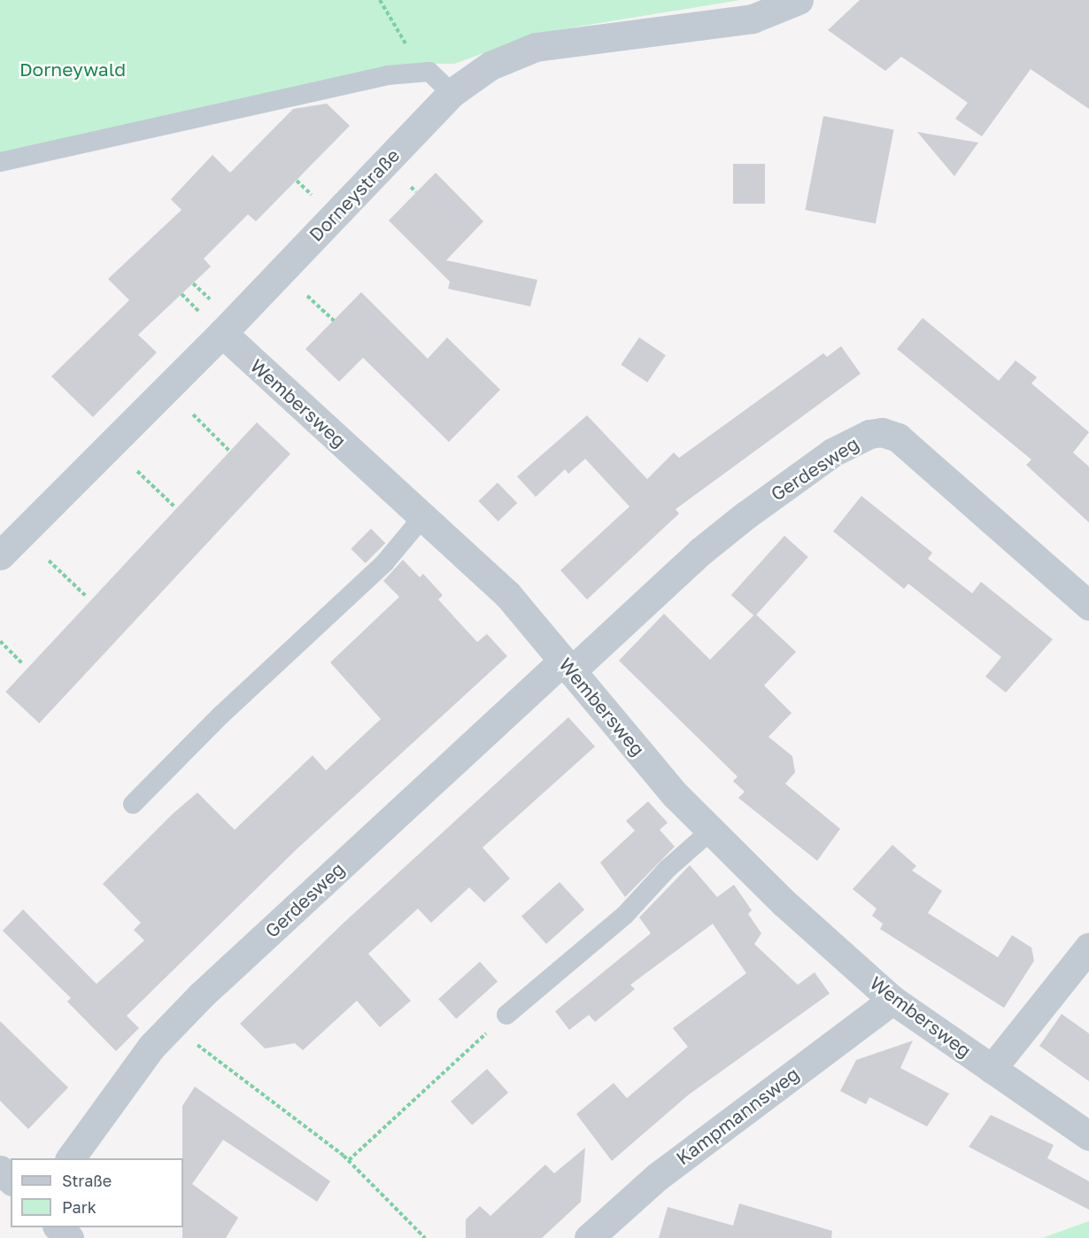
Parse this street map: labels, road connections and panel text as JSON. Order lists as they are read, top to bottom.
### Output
{
  "streets": {
    "street": [
      "Dorneystraße",
      "Wembersweg",
      "Gerdesweg",
      "Kampmannsweg"
    ]
  },
  "crossings": [
    ["Dorneystraße", "Wembersweg"],
    ["Wembersweg", "Gerdesweg"],
    ["Wembersweg", "Kampmannsweg"]
  ],
  "parks": ["Dorneywald"],
  "legend": ["Straße", "Park"]
}
